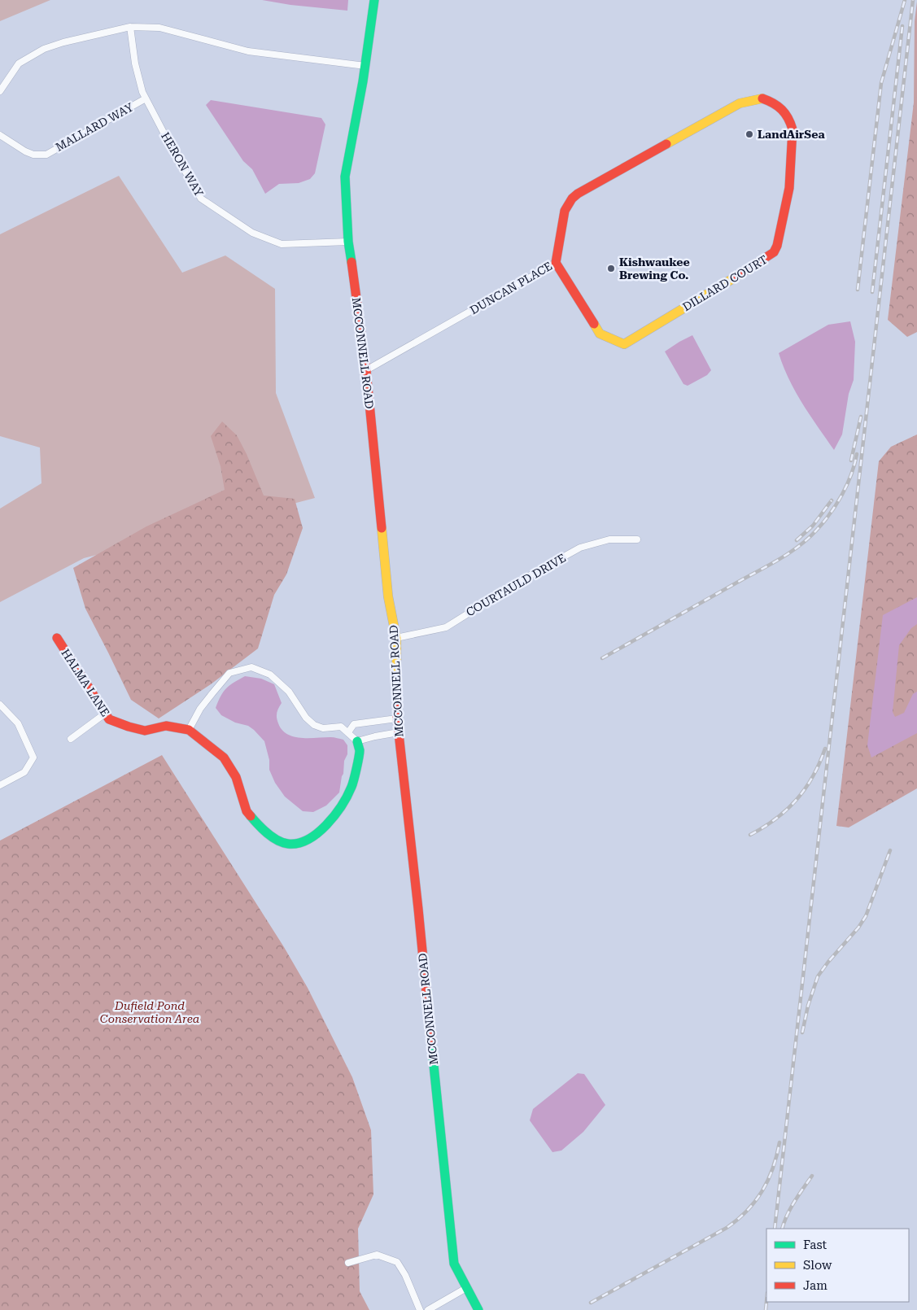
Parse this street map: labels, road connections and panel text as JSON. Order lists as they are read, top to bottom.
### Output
{
  "streets": {
    "street": [
      "MALLARD WAY",
      "HERON WAY",
      "DILLARD COURT",
      "DUNCAN PLACE",
      "MCCONNELL ROAD",
      "COURTAULD DRIVE",
      "HALMA LANE"
    ]
  },
  "crossings": [
    ["MALLARD WAY", "HERON WAY"],
    ["HERON WAY", "MCCONNELL ROAD"],
    ["DILLARD COURT", "DUNCAN PLACE"],
    ["DUNCAN PLACE", "MCCONNELL ROAD"],
    ["MCCONNELL ROAD", "COURTAULD DRIVE"]
  ],
  "parks": ["Dufield Pond Conservation Area"],
  "places": ["LandAirSea", "Kishwaukee Brewing Co."],
  "legend": ["Fast", "Slow", "Jam"]
}
